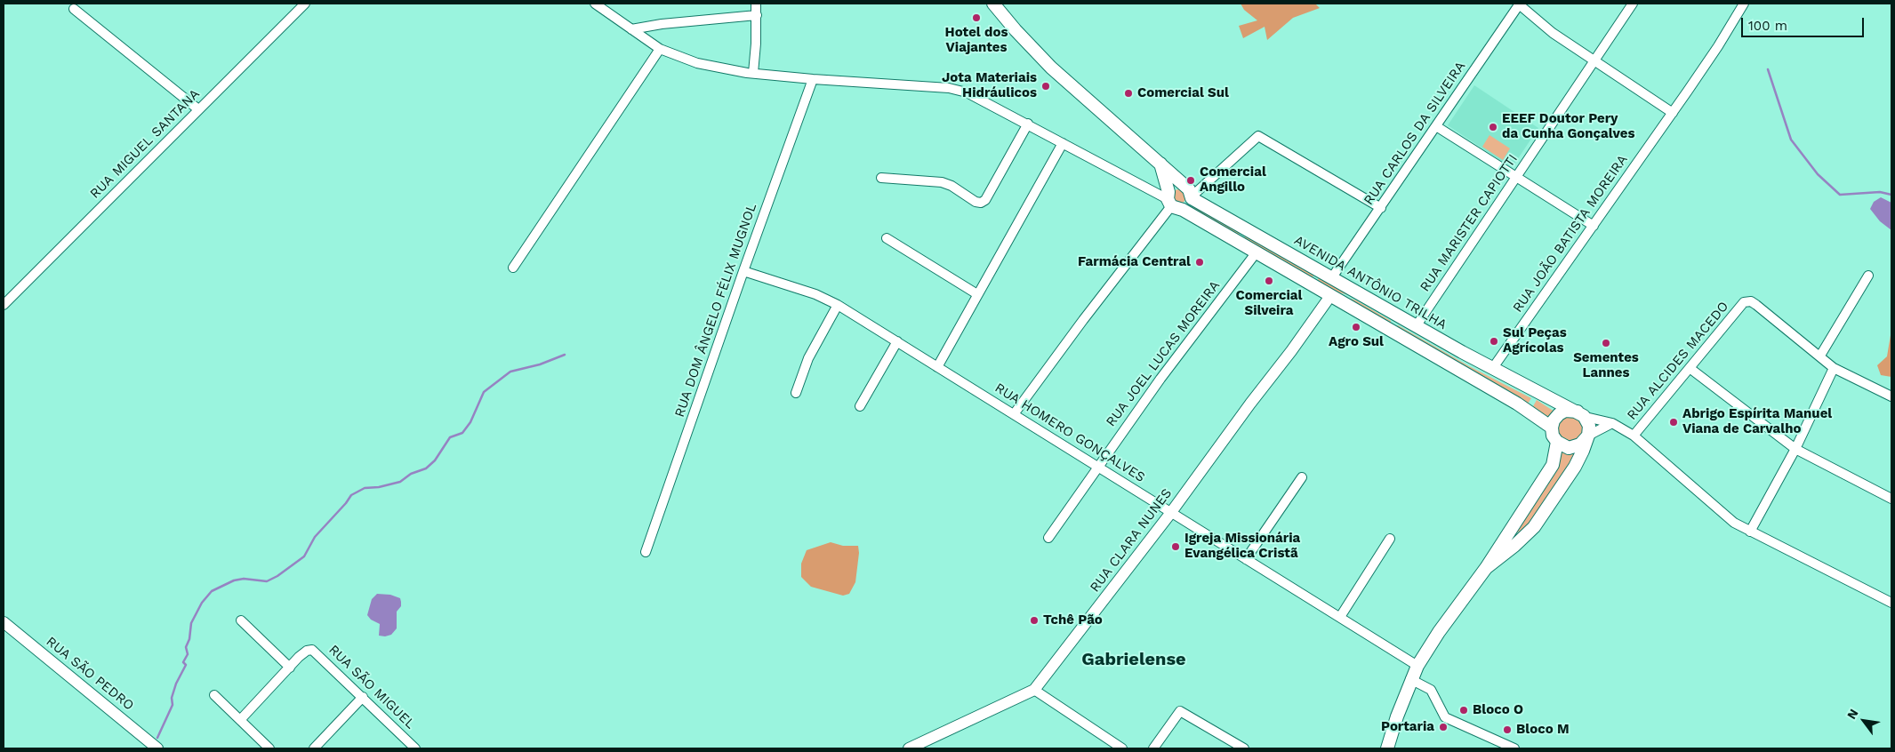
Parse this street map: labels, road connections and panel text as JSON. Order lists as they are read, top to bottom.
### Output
{
  "streets": {
    "main road": ["AVENIDA ANTÔNIO TRILHA"],
    "street": [
      "RUA CARLOS DA SILVEIRA",
      "RUA MIGUEL SANTANA",
      "RUA MARISTER CAPIOTTI",
      "RUA JOÃO BATISTA MOREIRA",
      "RUA DOM ÂNGELO FÉLIX MUGNOL",
      "RUA JOEL LUCAS MOREIRA",
      "RUA ALCIDES MACEDO",
      "RUA HOMERO GONÇALVES",
      "RUA CLARA NUNES",
      "RUA SÃO PEDRO",
      "RUA SÃO MIGUEL"
    ]
  },
  "crossings": [
    ["RUA CARLOS DA SILVEIRA", "AVENIDA ANTÔNIO TRILHA"],
    ["RUA MARISTER CAPIOTTI", "AVENIDA ANTÔNIO TRILHA"],
    ["RUA JOÃO BATISTA MOREIRA", "AVENIDA ANTÔNIO TRILHA"],
    ["RUA DOM ÂNGELO FÉLIX MUGNOL", "RUA HOMERO GONÇALVES"],
    ["RUA JOEL LUCAS MOREIRA", "RUA HOMERO GONÇALVES"],
    ["RUA HOMERO GONÇALVES", "RUA CLARA NUNES"]
  ],
  "districts": ["Gabrielense"],
  "places": [
    "Hotel dos Viajantes",
    "Jota Materiais Hidráulicos",
    "Comercial Sul",
    "EEEF Doutor Pery da Cunha Gonçalves",
    "Comercial Angillo",
    "Farmácia Central",
    "Comercial Silveira",
    "Agro Sul",
    "Sul Peças Agrícolas",
    "Sementes Lannes",
    "Abrigo Espírita Manuel Viana de Carvalho",
    "Igreja Missionária Evangélica Cristã",
    "Tchê Pão",
    "Bloco O",
    "Portaria",
    "Bloco M"
  ],
  "scale_bar": "100 m",
  "north": "top left"
}
